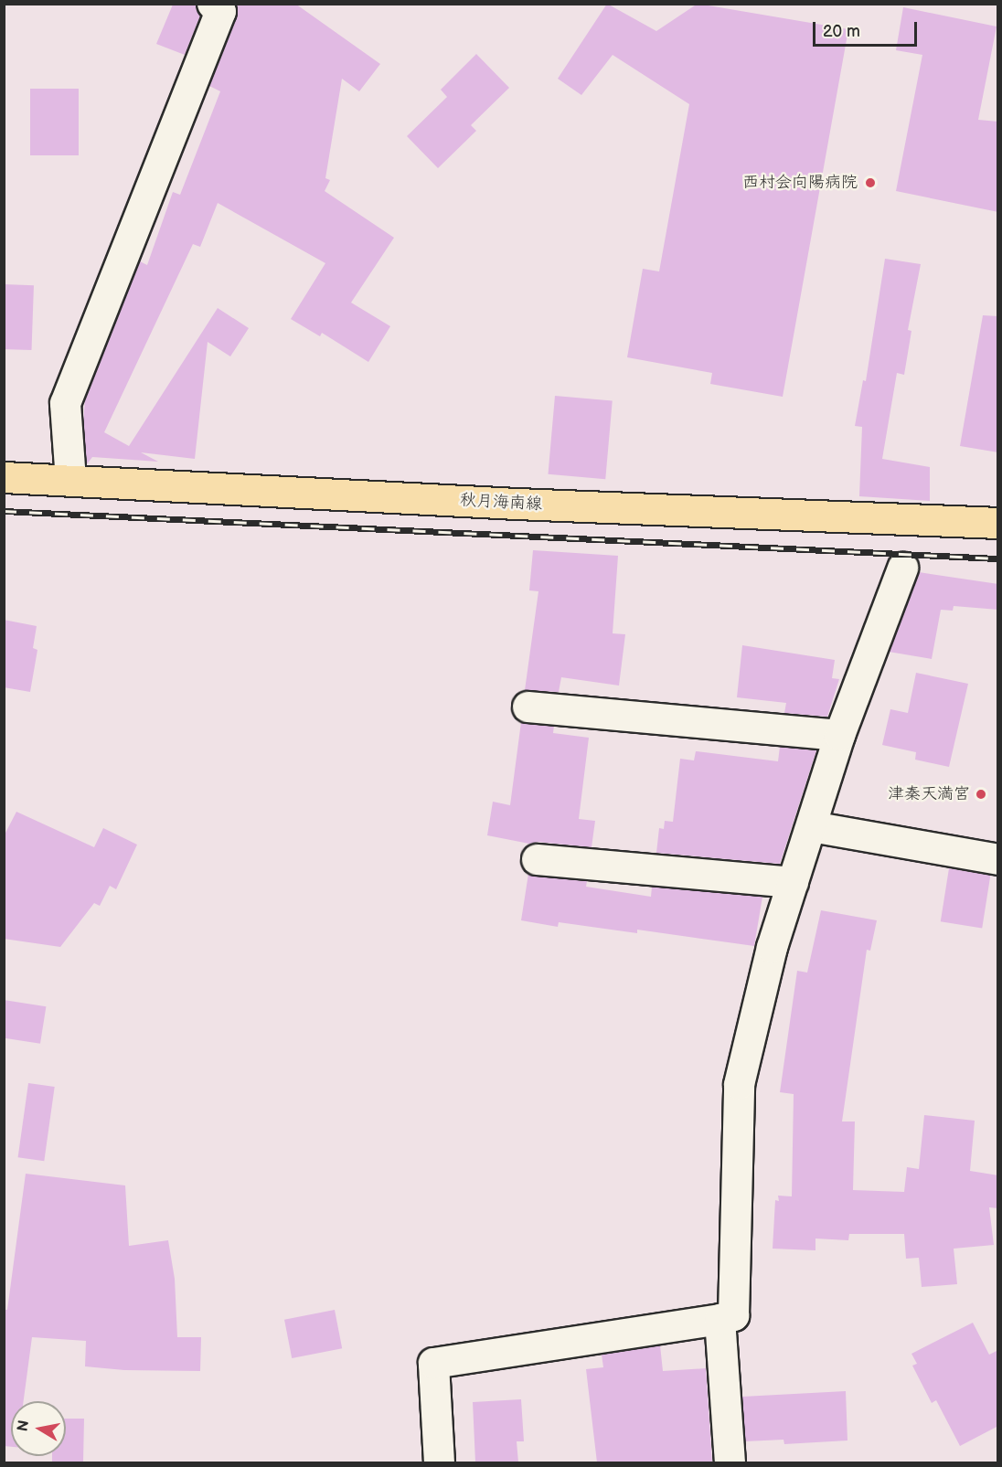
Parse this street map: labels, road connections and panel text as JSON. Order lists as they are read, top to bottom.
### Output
{
  "streets": {
    "main road": ["秋月海南線"]
  },
  "places": ["西村会向陽病院", "津秦天満宮"],
  "scale_bar": "20 m",
  "north": "left"
}
